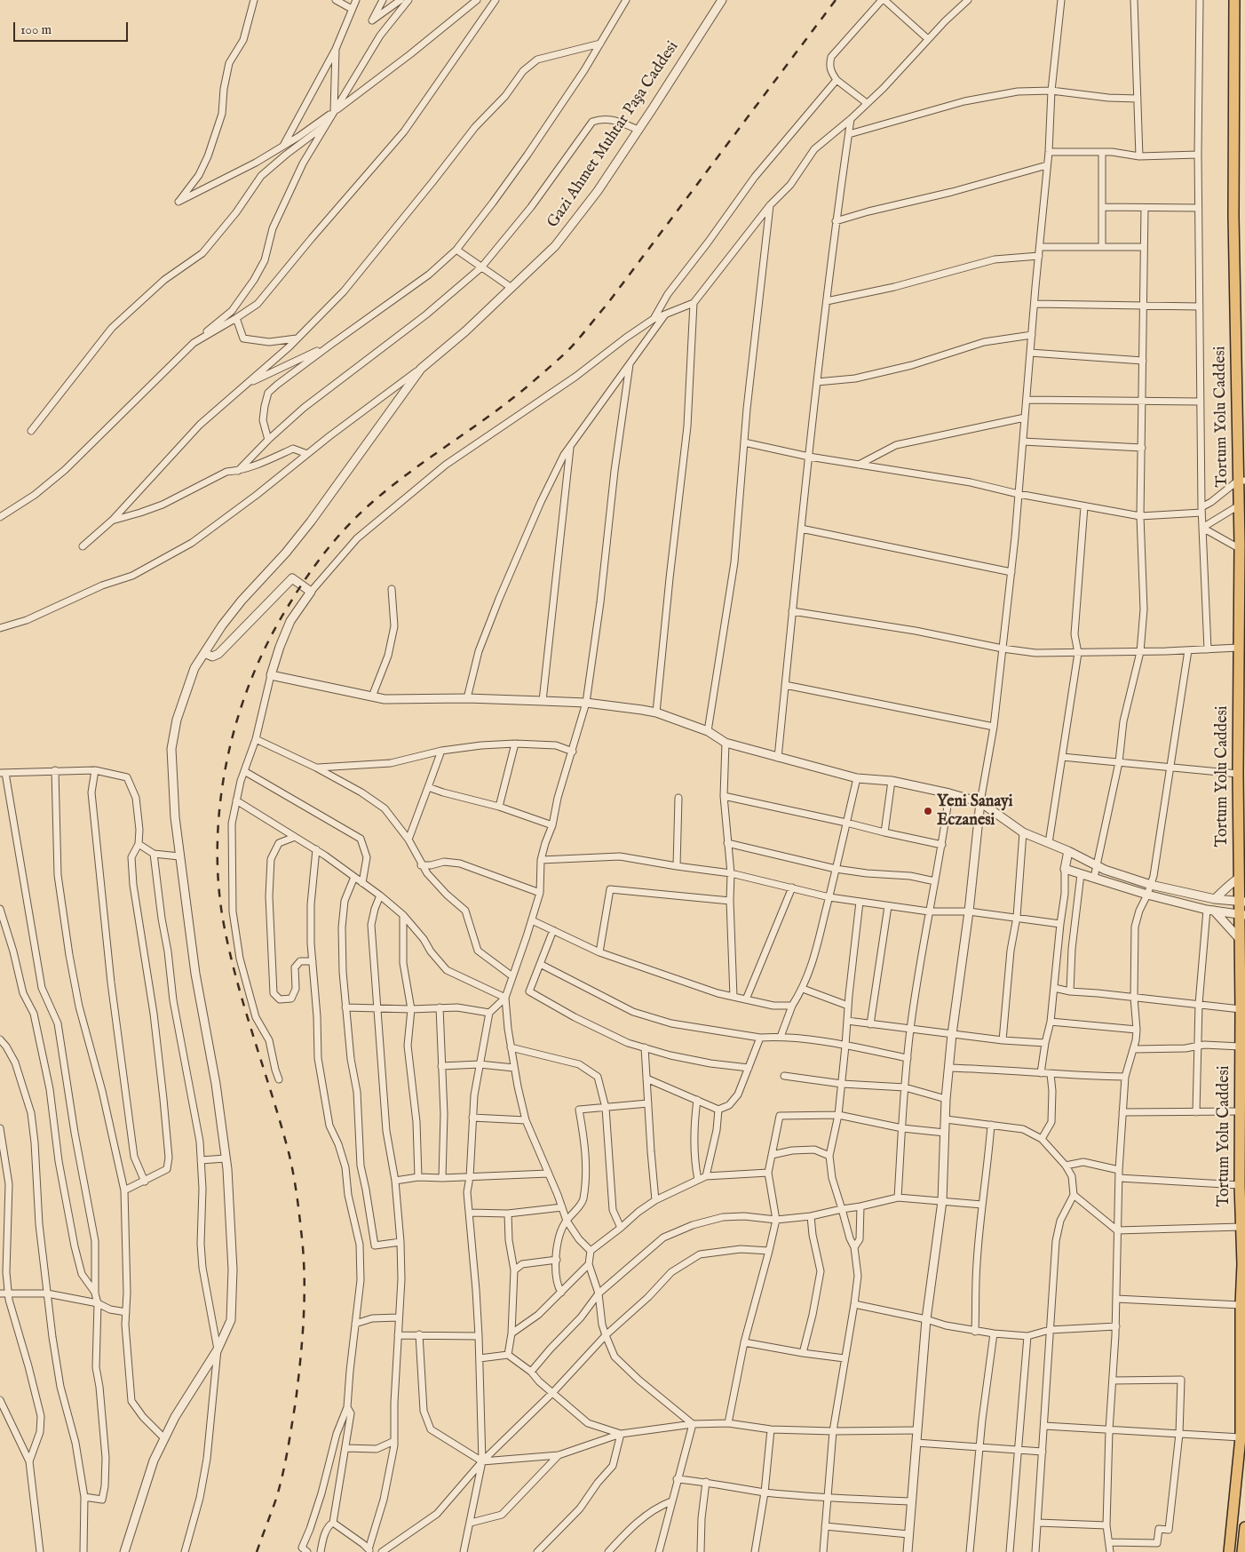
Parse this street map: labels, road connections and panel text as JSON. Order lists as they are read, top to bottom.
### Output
{
  "streets": {
    "highway": ["Tortum Yolu Caddesi"],
    "street": ["Gazi Ahmet Muhtar Paşa Caddesi"]
  },
  "places": ["Yeni Sanayi Eczanesi"],
  "scale_bar": "100 m"
}
